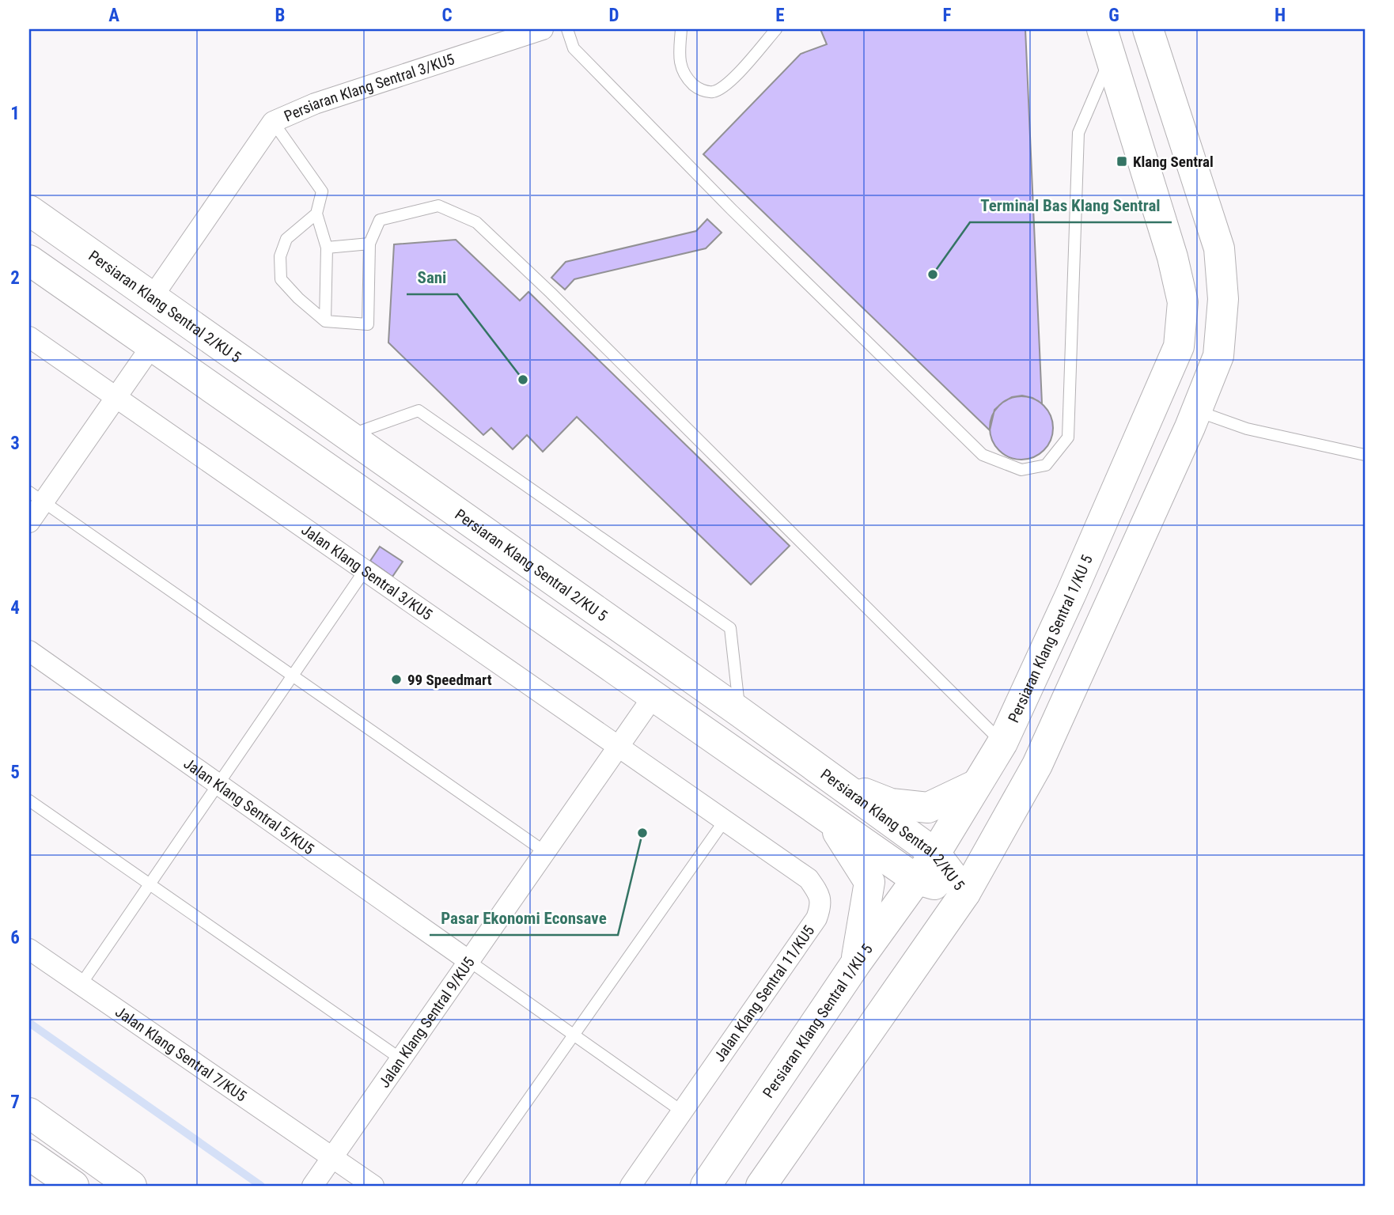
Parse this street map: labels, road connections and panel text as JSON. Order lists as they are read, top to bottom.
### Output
{
  "streets": {
    "street": [
      "Persiaran Klang Sentral 3/KU5",
      "Persiaran Klang Sentral 2/KU 5",
      "Jalan Klang Sentral 3/KU5",
      "Persiaran Klang Sentral 1/KU 5",
      "Jalan Klang Sentral 5/KU5",
      "Jalan Klang Sentral 11/KU5",
      "Jalan Klang Sentral 9/KU5",
      "Jalan Klang Sentral 7/KU5"
    ]
  },
  "crossings": [
    ["Persiaran Klang Sentral 3/KU5", "Persiaran Klang Sentral 2/KU 5"],
    ["Persiaran Klang Sentral 2/KU 5", "Persiaran Klang Sentral 1/KU 5"],
    ["Persiaran Klang Sentral 2/KU 5", "Jalan Klang Sentral 9/KU5"],
    ["Jalan Klang Sentral 3/KU5", "Jalan Klang Sentral 11/KU5"],
    ["Jalan Klang Sentral 3/KU5", "Jalan Klang Sentral 9/KU5"],
    ["Jalan Klang Sentral 5/KU5", "Jalan Klang Sentral 9/KU5"],
    ["Jalan Klang Sentral 11/KU5", "Jalan Klang Sentral 9/KU5"],
    ["Jalan Klang Sentral 9/KU5", "Jalan Klang Sentral 7/KU5"]
  ],
  "places": {
    "transit": ["Klang Sentral"],
    "other": [
      "Terminal Bas Klang Sentral",
      "Sani",
      "99 Speedmart",
      "Pasar Ekonomi Econsave"
    ]
  },
  "grid": {
    "columns": [
      "A",
      "B",
      "C",
      "D",
      "E",
      "F",
      "G",
      "H"
    ],
    "rows": [
      "1",
      "2",
      "3",
      "4",
      "5",
      "6",
      "7"
    ]
  }
}
